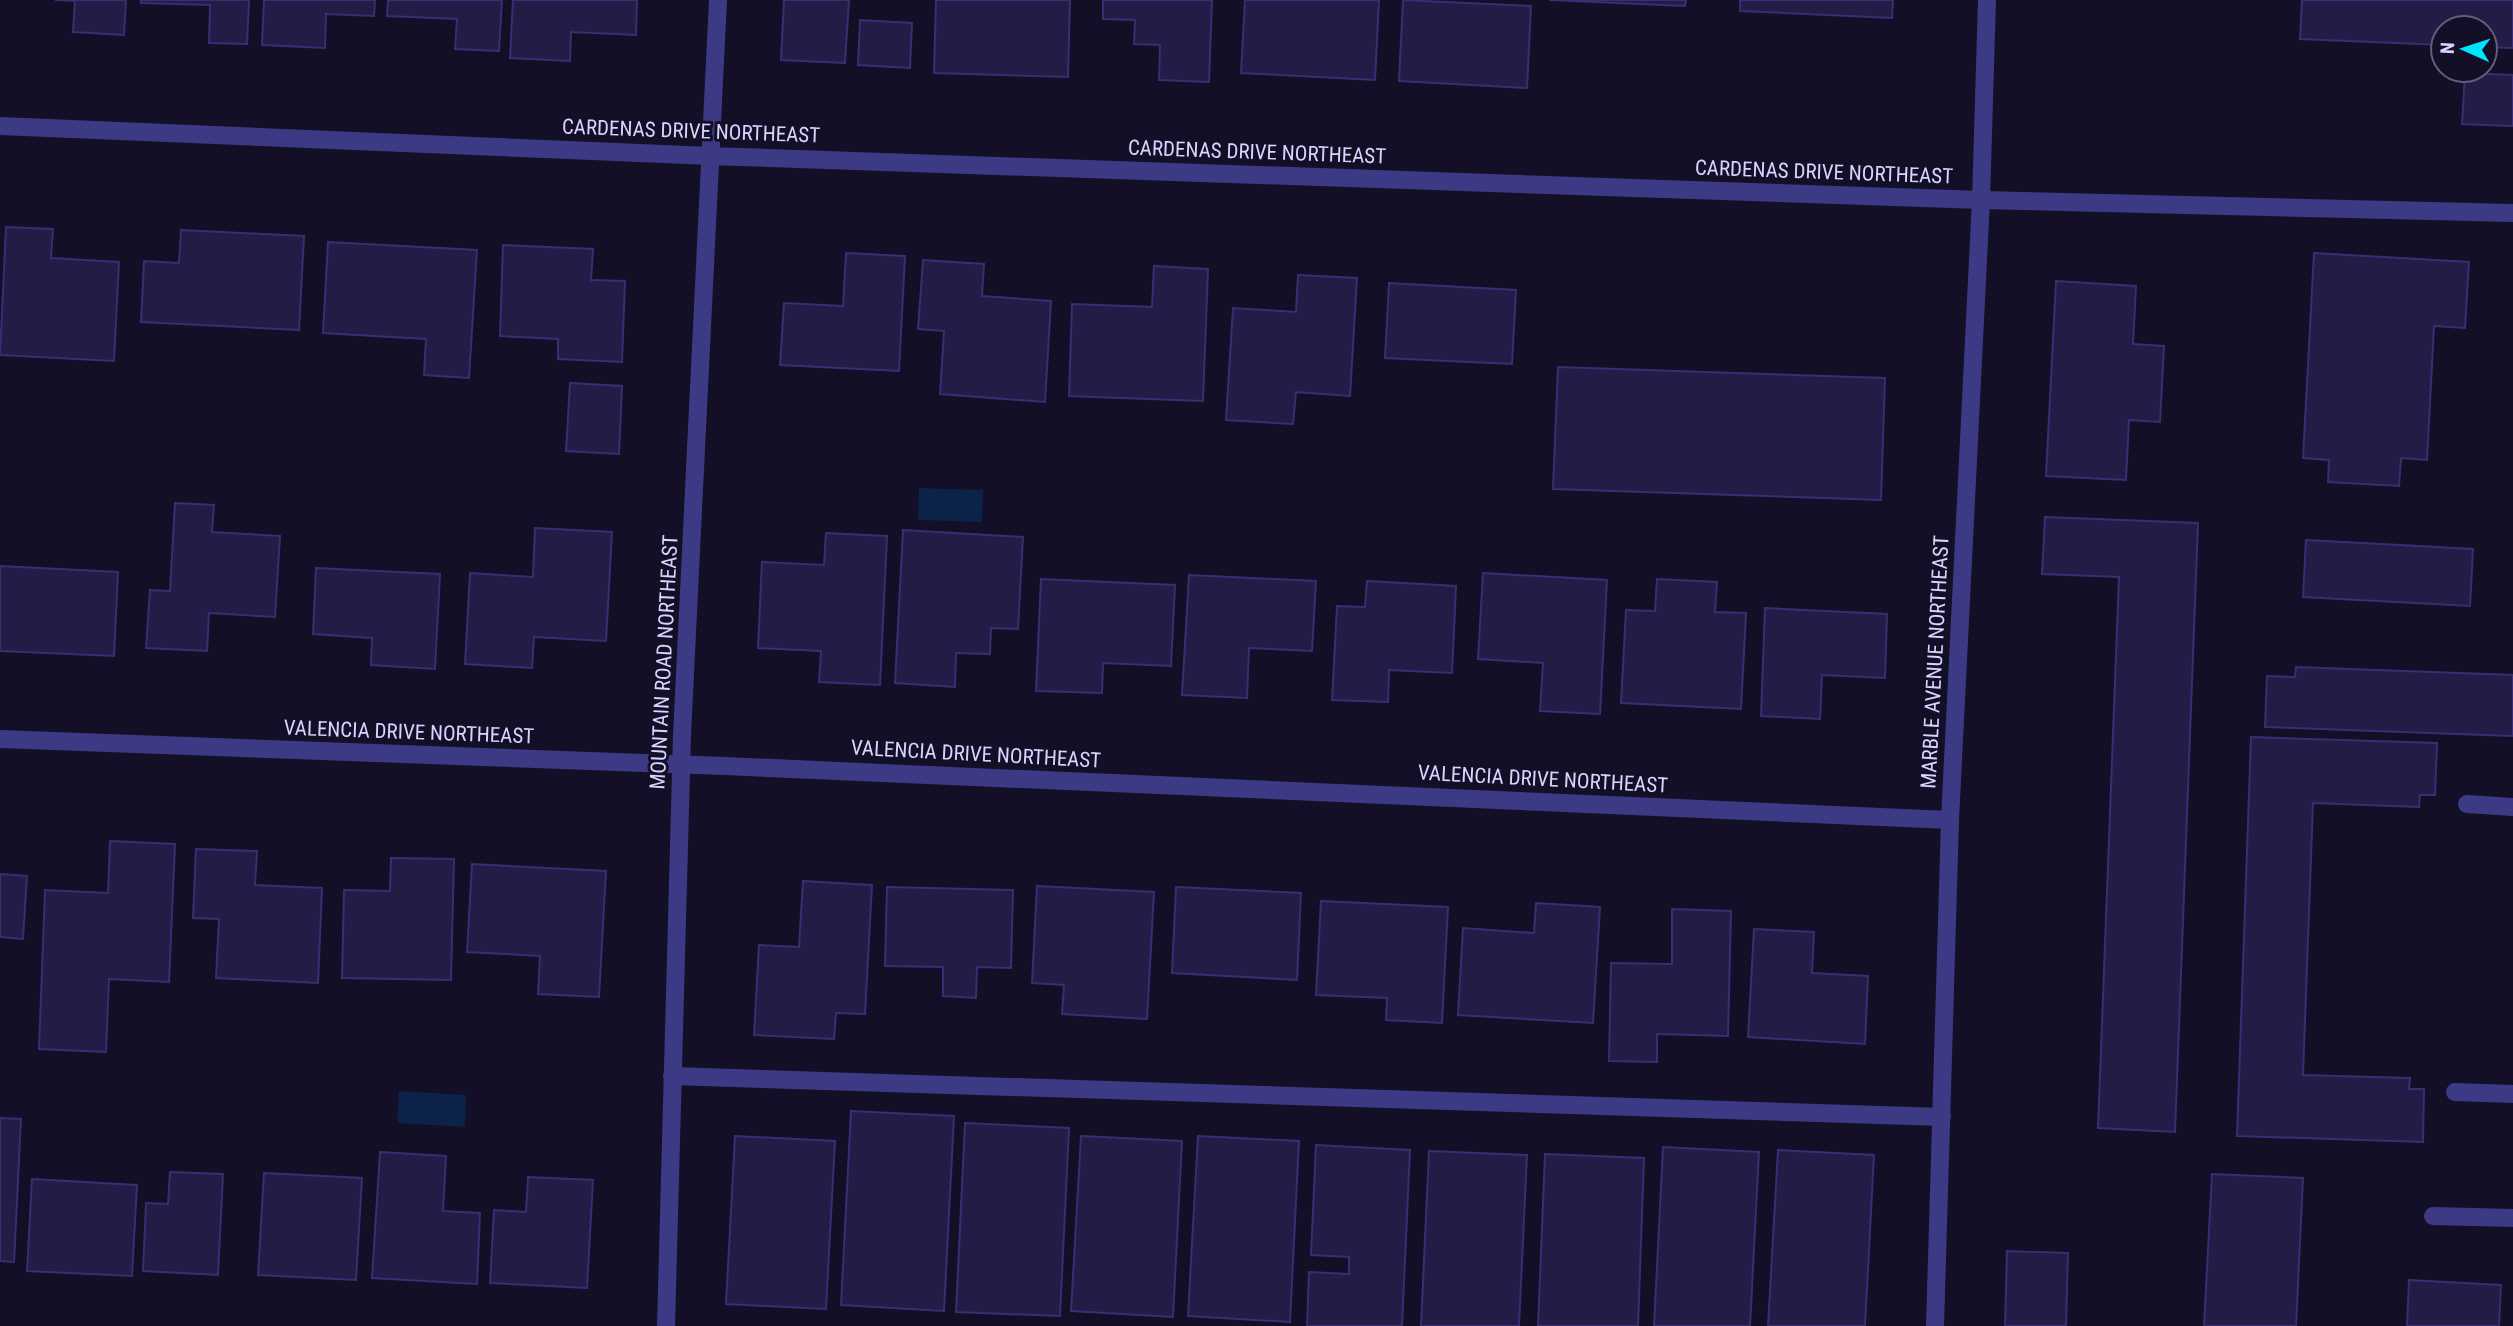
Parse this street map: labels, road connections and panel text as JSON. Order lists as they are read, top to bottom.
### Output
{
  "streets": {
    "street": [
      "CARDENAS DRIVE NORTHEAST",
      "MOUNTAIN ROAD NORTHEAST",
      "MARBLE AVENUE NORTHEAST",
      "VALENCIA DRIVE NORTHEAST"
    ]
  },
  "crossings": [
    ["CARDENAS DRIVE NORTHEAST", "MOUNTAIN ROAD NORTHEAST"],
    ["CARDENAS DRIVE NORTHEAST", "MARBLE AVENUE NORTHEAST"],
    ["MOUNTAIN ROAD NORTHEAST", "VALENCIA DRIVE NORTHEAST"],
    ["MARBLE AVENUE NORTHEAST", "VALENCIA DRIVE NORTHEAST"]
  ],
  "north": "left"
}
